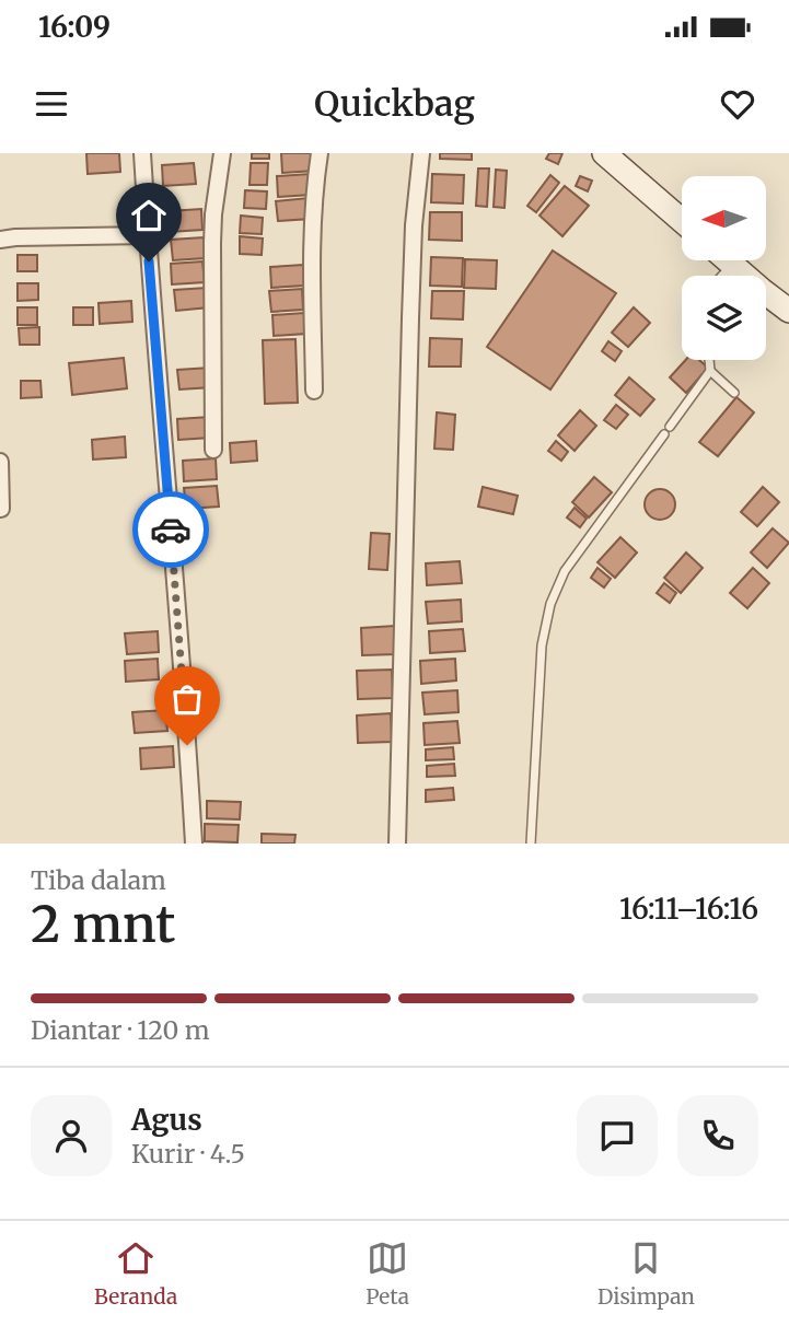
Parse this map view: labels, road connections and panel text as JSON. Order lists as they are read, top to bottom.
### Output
{
  "north": "left",
  "page": {
    "status": "16:09",
    "header": "Quickbag",
    "heading": ["2 mnt", "Tiba dalam", "16:11–16:16"],
    "panel": ["Agus", "Kurir · 4.5"],
    "bar": "Diantar · 120 m",
    "tabs": ["Beranda", "Peta", "Disimpan"]
  }
}
